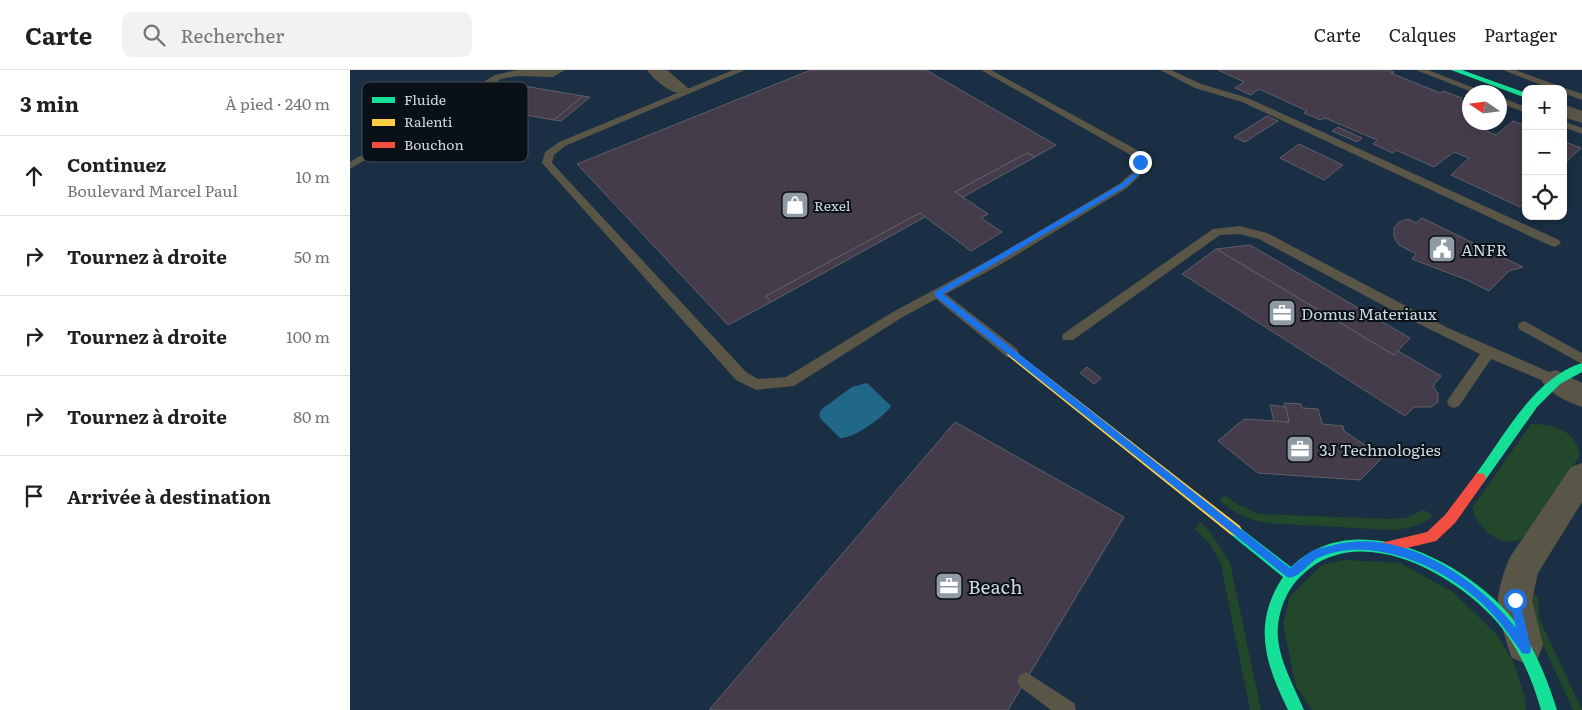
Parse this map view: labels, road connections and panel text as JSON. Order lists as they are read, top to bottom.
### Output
{
  "places": {
    "shop": ["Rexel"],
    "public building": ["ANFR"],
    "office": ["Domus Materiaux", "3J Technologies", "Beach"]
  },
  "legend": ["Fluide", "Ralenti", "Bouchon"],
  "north": "left",
  "page": {
    "header": "Carte",
    "search": "Rechercher",
    "nav": ["Carte", "Calques", "Partager"],
    "heading": ["3 min", "À pied · 240 m"],
    "map_buttons": ["+", "−"],
    "list": [
      ["Continuez", "Boulevard Marcel Paul", "10 m"],
      ["Tournez à droite", "50 m"],
      ["Tournez à droite", "100 m"],
      ["Tournez à droite", "80 m"],
      "Arrivée à destination"
    ]
  }
}
